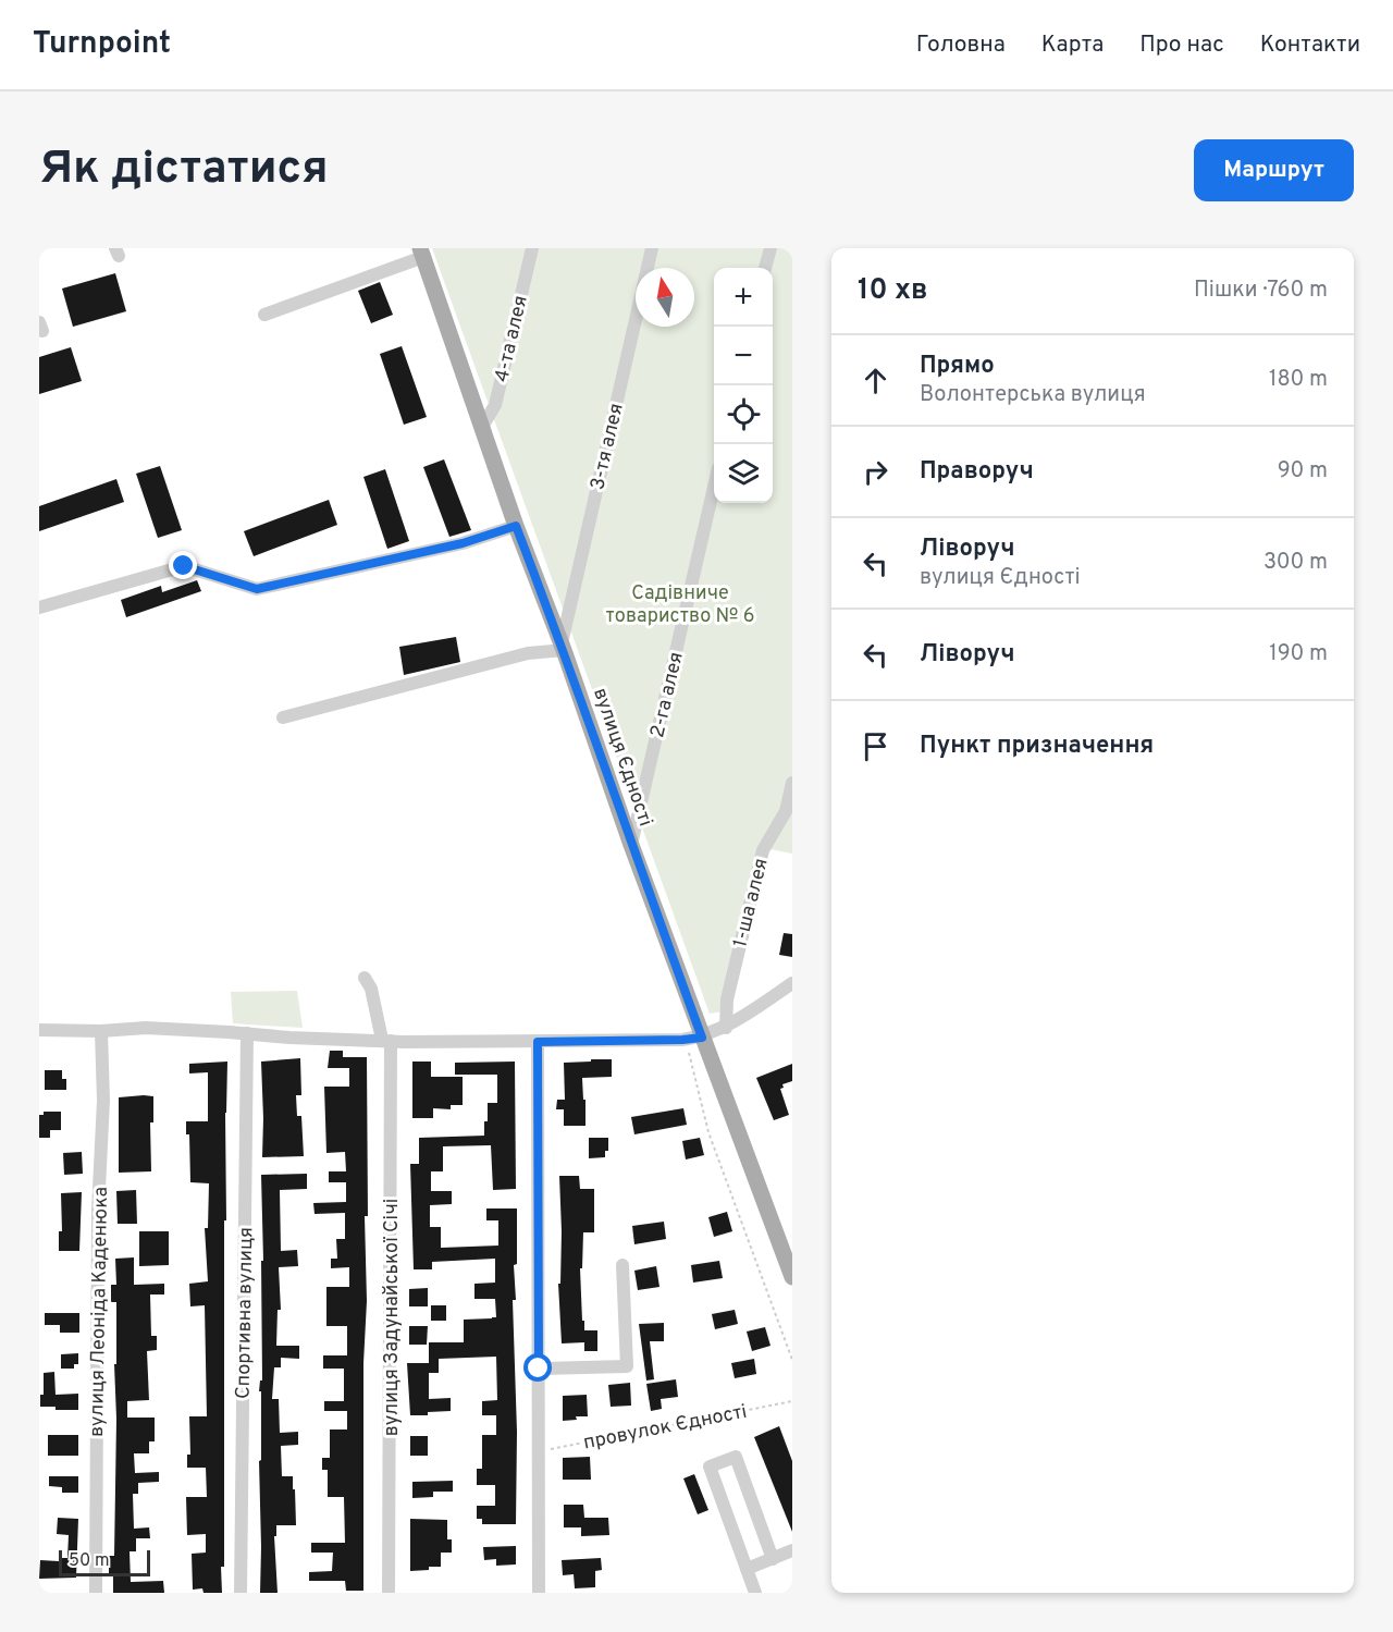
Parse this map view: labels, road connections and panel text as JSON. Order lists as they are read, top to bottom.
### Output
{
  "streets": {
    "main road": ["вулиця Єдності"],
    "street": [
      "4-та алея",
      "3-тя алея",
      "2-га алея",
      "1-ша алея",
      "вулиця Леоніда Каденюка",
      "Спортивна вулиця",
      "вулиця Задунайської Січі"
    ],
    "path": ["провулок Єдності"]
  },
  "crossings": [
    ["4-та алея", "вулиця Єдності"],
    ["3-тя алея", "вулиця Єдності"],
    ["2-га алея", "вулиця Єдності"]
  ],
  "parks": ["Садівниче товариство № 6"],
  "scale_bar": "50 m",
  "north": "top",
  "page": {
    "header": "Turnpoint",
    "nav": [
      "Головна",
      "Карта",
      "Про нас",
      "Контакти"
    ],
    "buttons": "Маршрут",
    "title": "Як дістатися",
    "heading": ["10 хв", "Пішки · 760 m"],
    "map_buttons": ["+", "−"],
    "list": [
      ["Прямо", "Волонтерська вулиця", "180 m"],
      ["Праворуч", "90 m"],
      ["Ліворуч", "вулиця Єдності", "300 m"],
      ["Ліворуч", "190 m"],
      "Пункт призначення"
    ],
    "scale": "50 m"
  }
}
